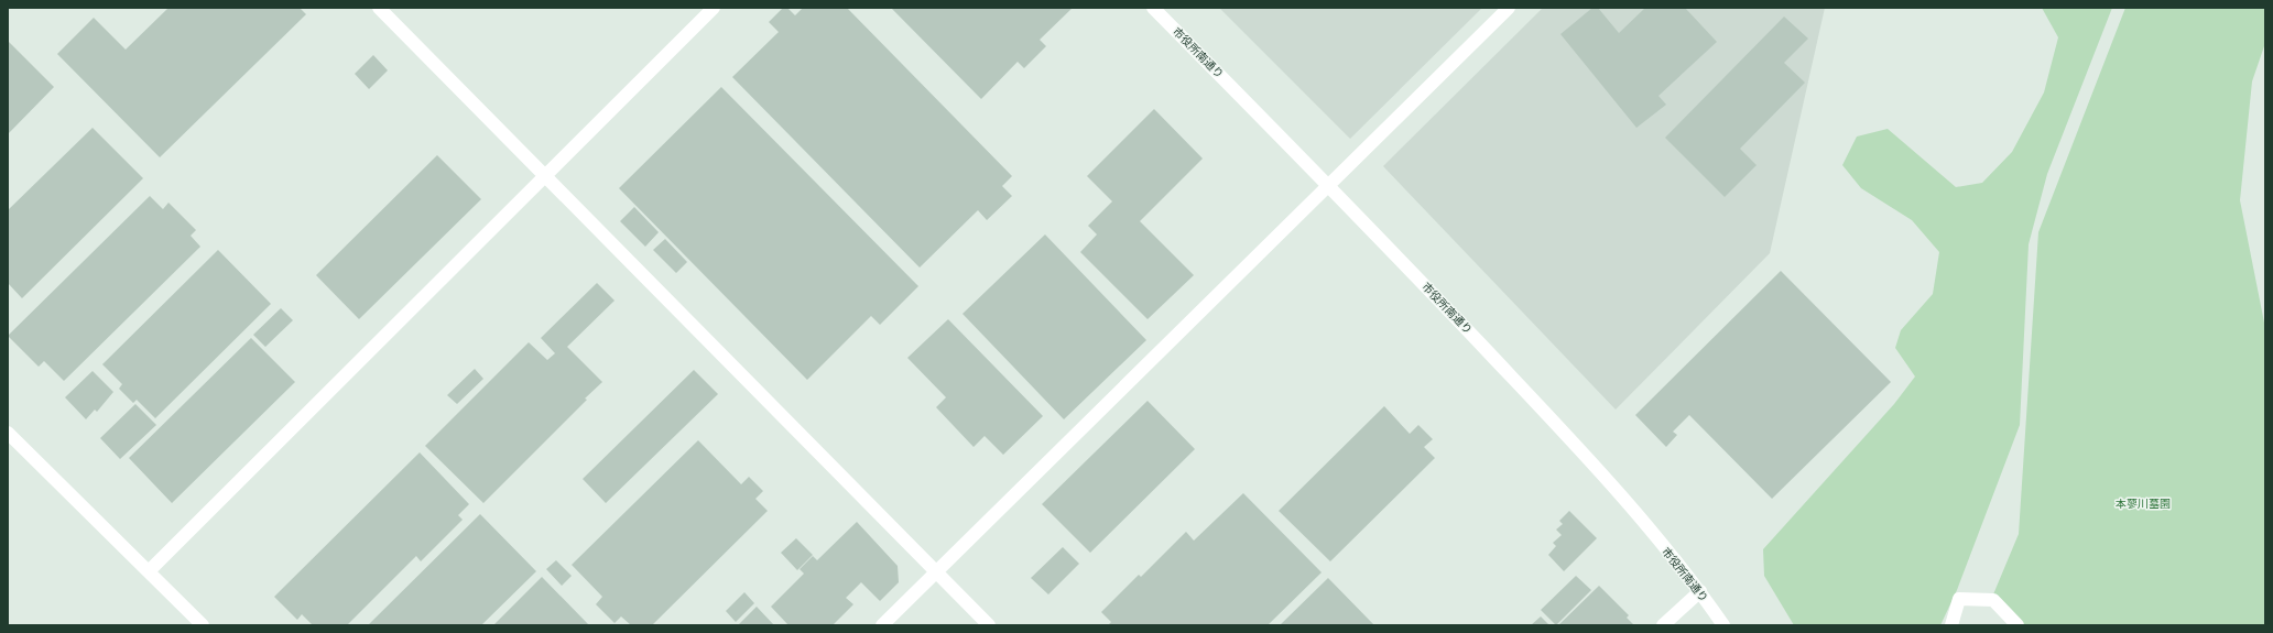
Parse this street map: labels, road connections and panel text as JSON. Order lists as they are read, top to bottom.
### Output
{
  "streets": {
    "street": ["市役所南通り"]
  },
  "parks": ["本蓼川墓園"]
}
